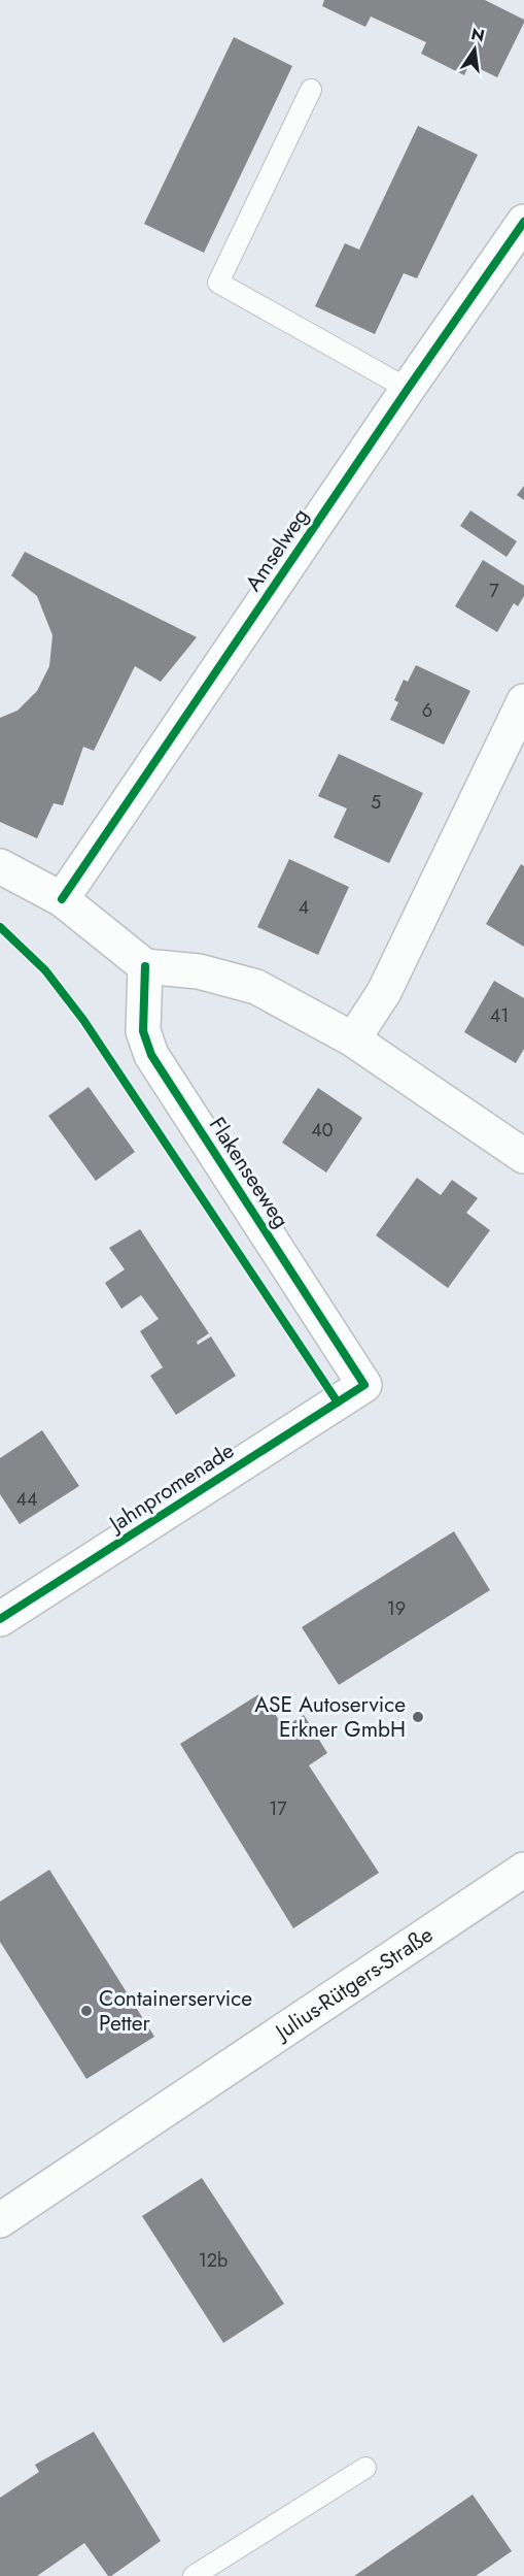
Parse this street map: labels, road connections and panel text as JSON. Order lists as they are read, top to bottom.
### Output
{
  "streets": {
    "street": [
      "Amselweg",
      "Flakenseeweg",
      "Jahnpromenade",
      "Julius-Rütgers-Straße"
    ]
  },
  "crossings": [
    ["Flakenseeweg", "Jahnpromenade"]
  ],
  "places": ["ASE Autoservice Erkner GmbH", "Containerservice Petter"],
  "house_numbers": [
    "7",
    "6",
    "5",
    "4",
    "41",
    "40",
    "44",
    "19",
    "17",
    "12b"
  ],
  "north": "top"
}
